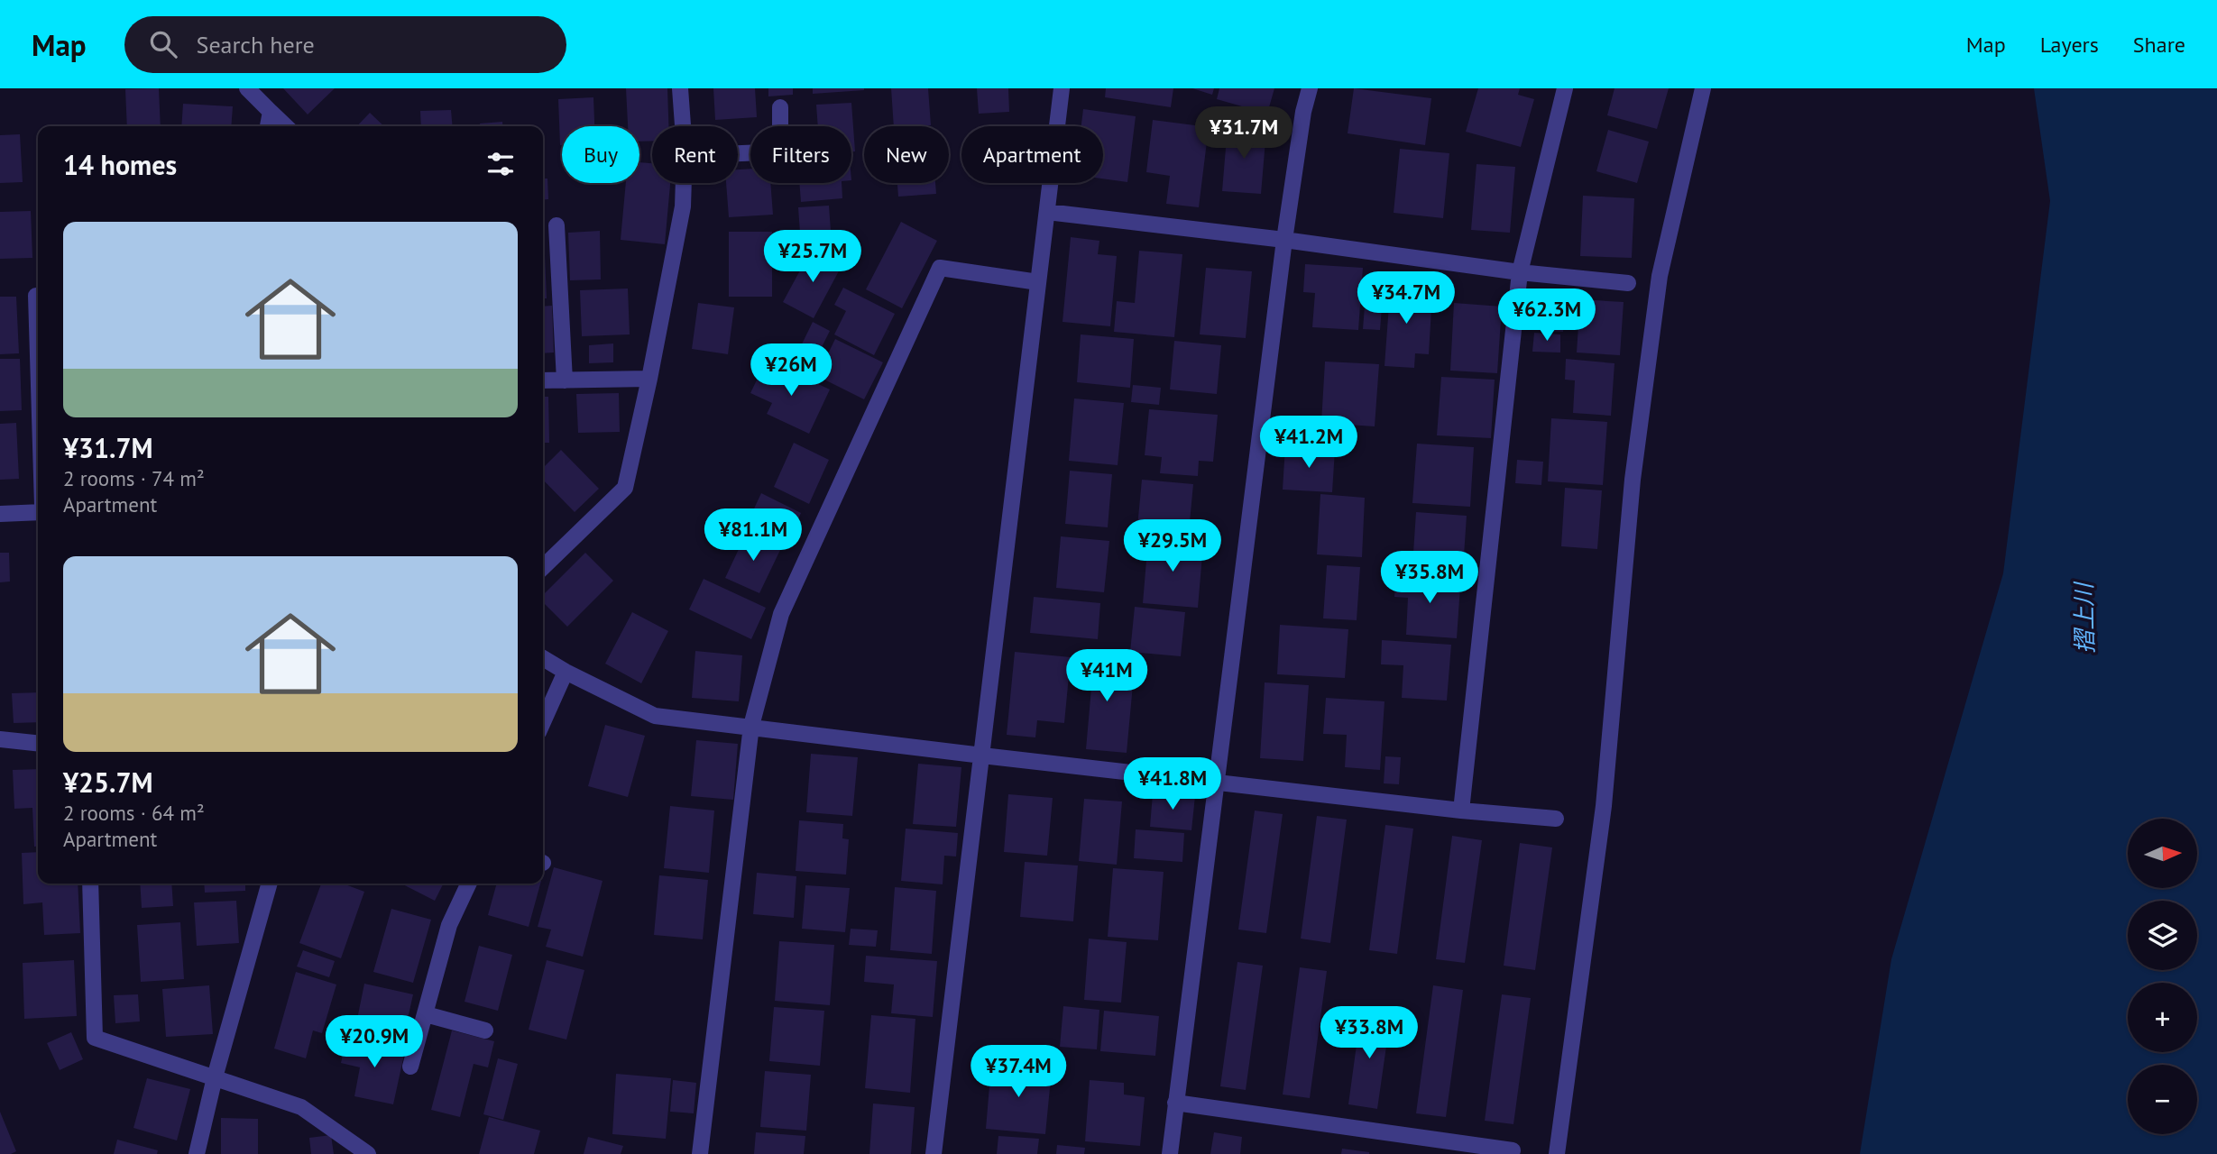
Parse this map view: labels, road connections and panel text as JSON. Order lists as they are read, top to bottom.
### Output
{
  "water": ["摺上川"],
  "north": "right",
  "page": {
    "header": "Map",
    "search": "Search here",
    "nav": ["Map", "Layers", "Share"],
    "price": [
      "¥31.7M",
      "¥25.7M",
      "¥34.7M",
      "¥62.3M",
      "¥26M",
      "¥41.2M",
      "¥81.1M",
      "¥29.5M",
      "¥35.8M",
      "¥41M",
      "¥41.8M",
      "¥33.8M",
      "¥20.9M",
      "¥37.4M"
    ],
    "chip": [
      "Buy",
      "Rent",
      "Filters",
      "New",
      "Apartment"
    ],
    "heading": "14 homes",
    "list": [
      {
        "name": "¥31.7M",
        "note": "2 rooms · 74 m² · Apartment"
      },
      {
        "name": "¥25.7M",
        "note": "2 rooms · 64 m² · Apartment"
      }
    ],
    "map_buttons": ["+", "−"]
  }
}
